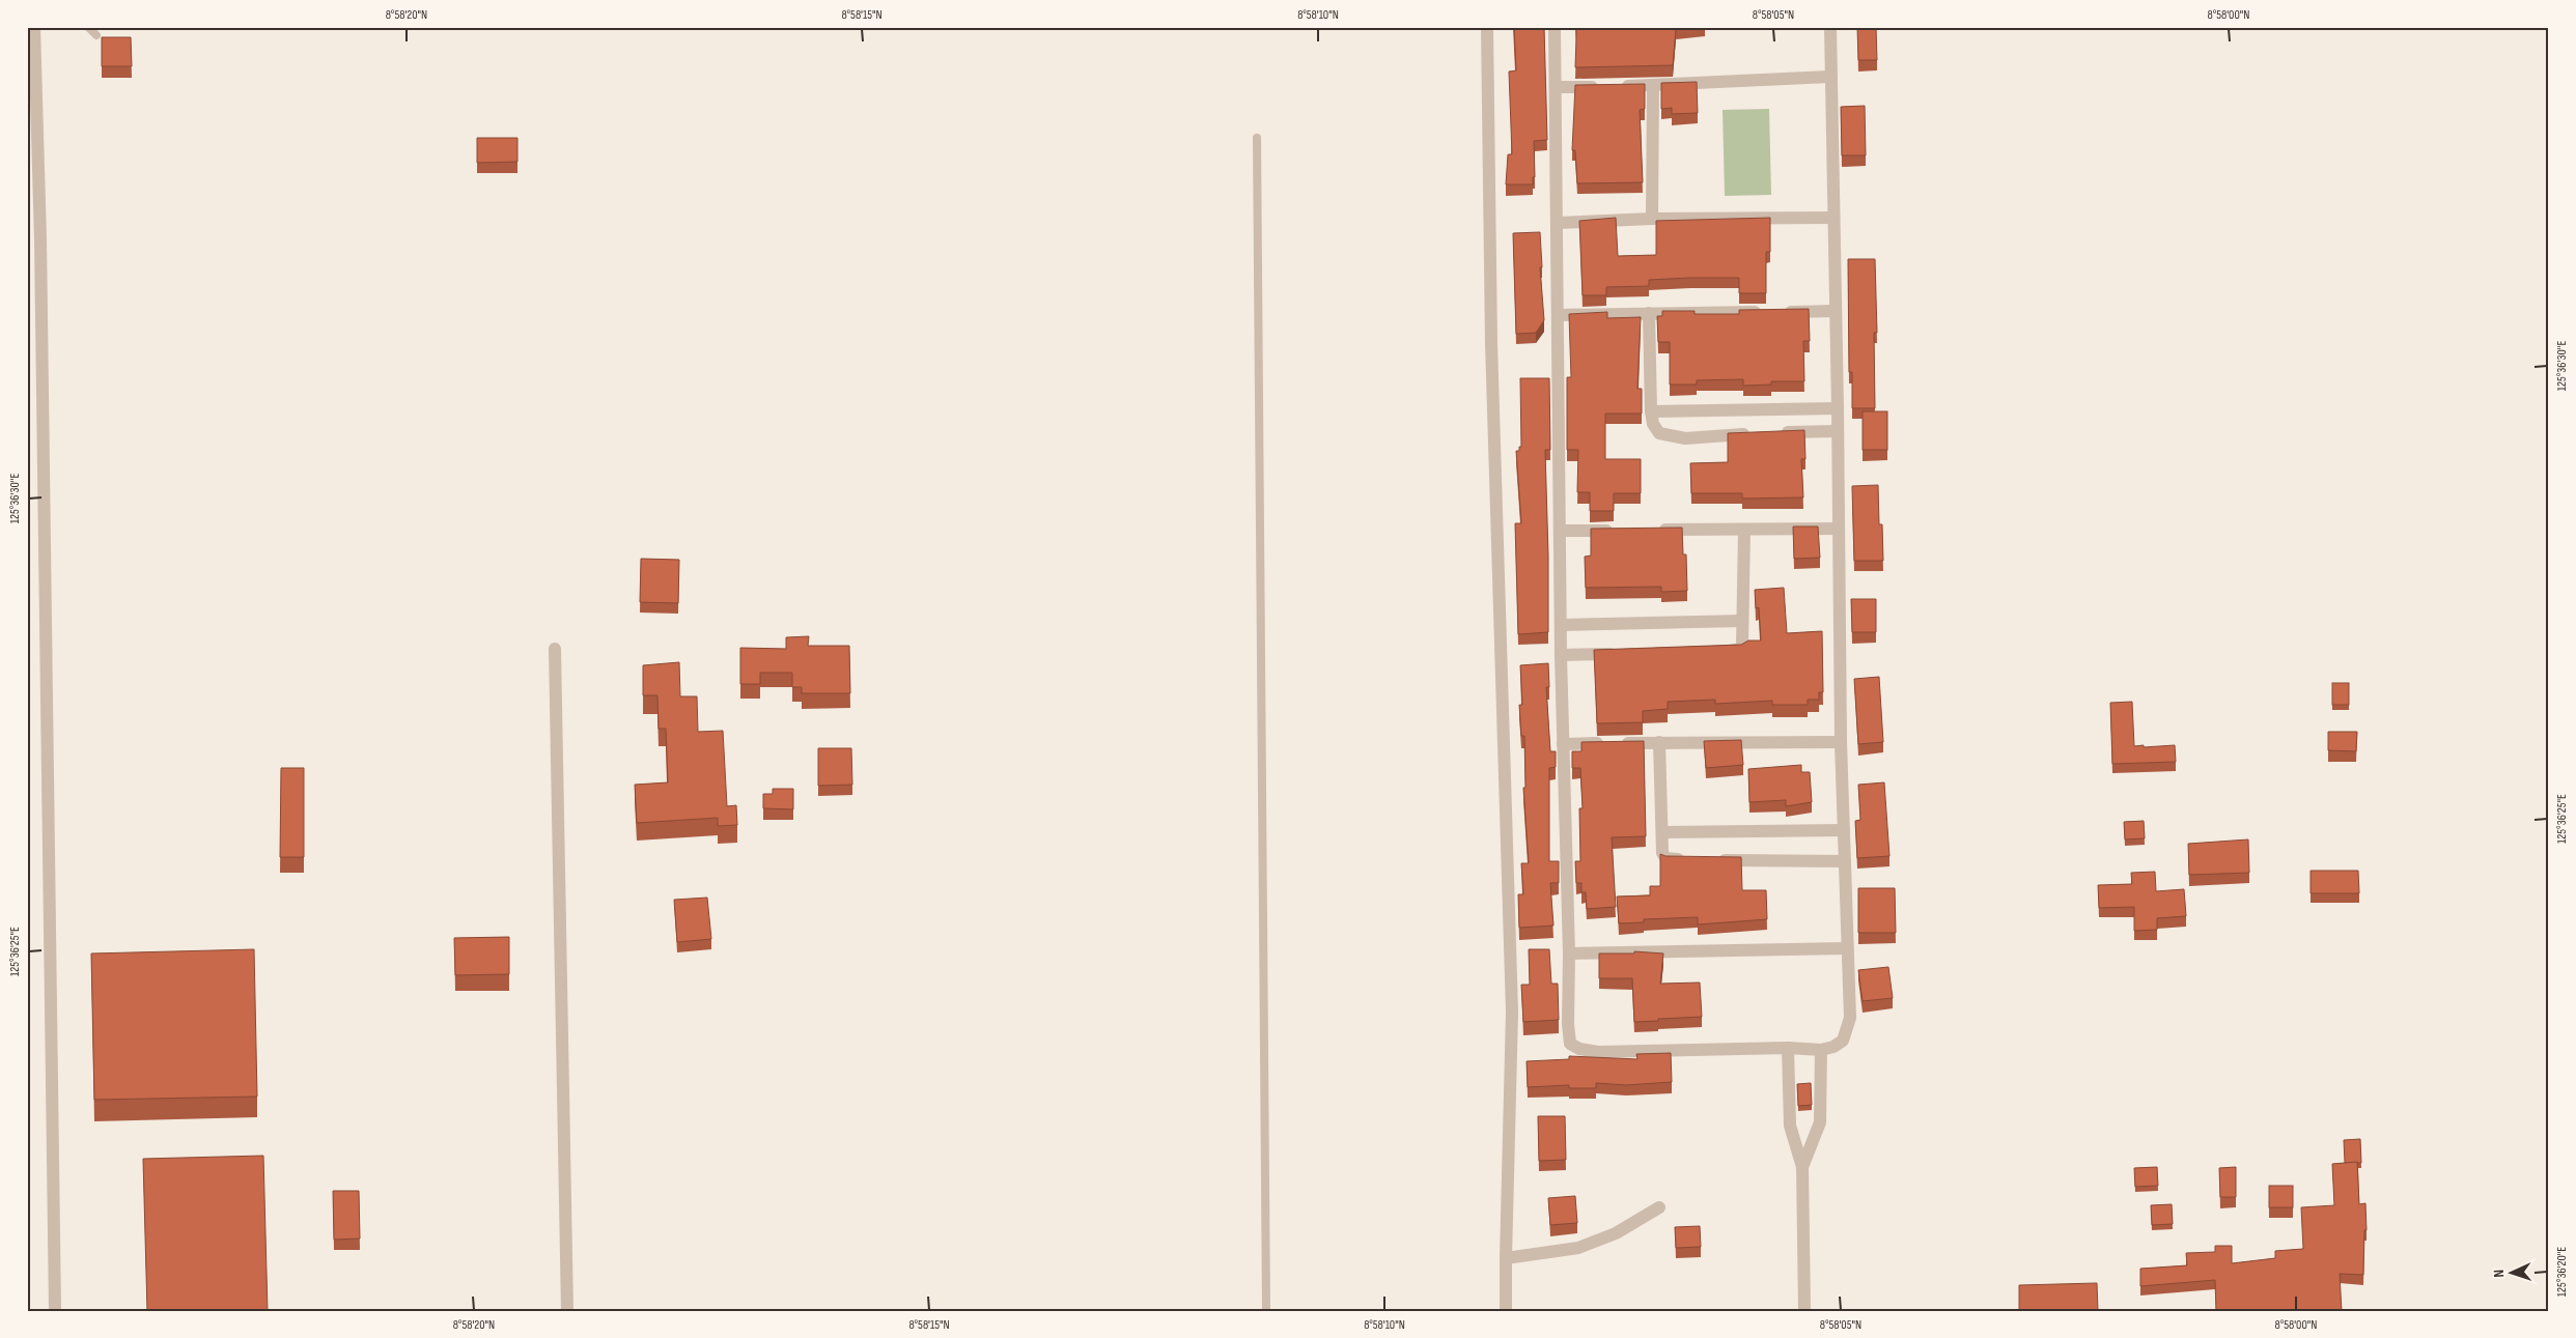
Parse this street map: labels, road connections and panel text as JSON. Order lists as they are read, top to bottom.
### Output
{
  "north": "left",
  "coordinates": [
    "8°58'20\"N",
    "8°58'15\"N",
    "8°58'10\"N",
    "8°58'05\"N",
    "8°58'00\"N",
    "125°36'30\"E",
    "125°36'25\"E",
    "125°36'20\"E"
  ]
}
